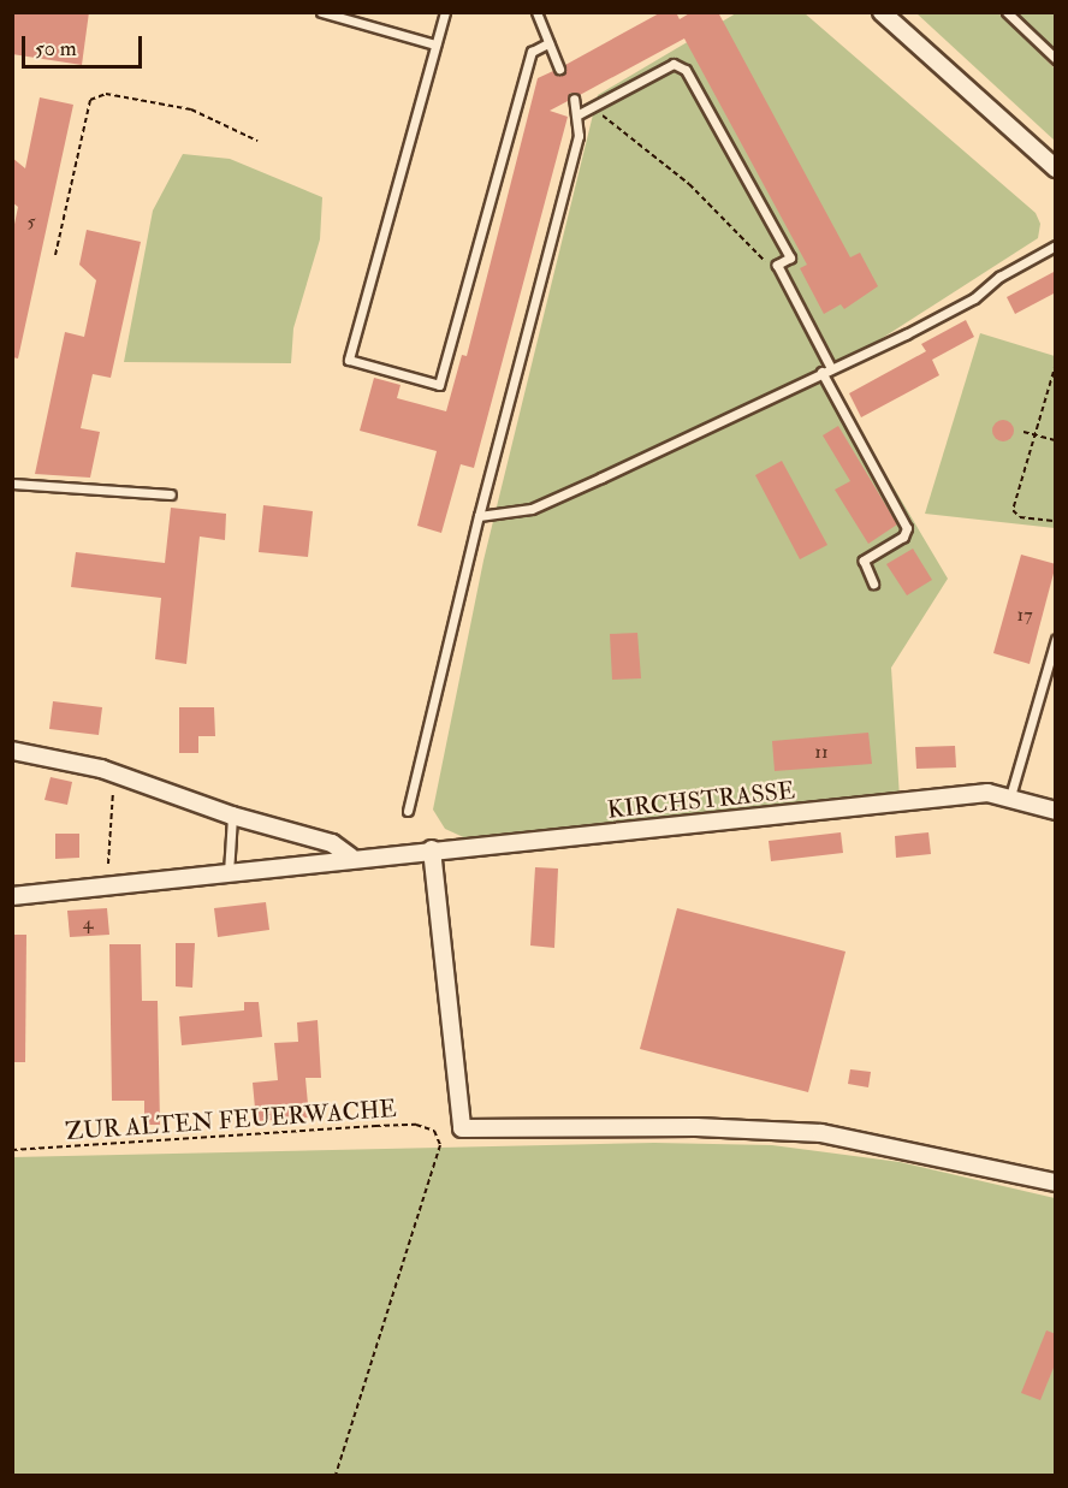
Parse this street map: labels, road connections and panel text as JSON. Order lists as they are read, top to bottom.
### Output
{
  "streets": {
    "street": ["KIRCHSTRASSE"],
    "path": ["ZUR ALTEN FEUERWACHE"]
  },
  "house_numbers": [
    "5",
    "17",
    "11",
    "4"
  ],
  "scale_bar": "50 m"
}
